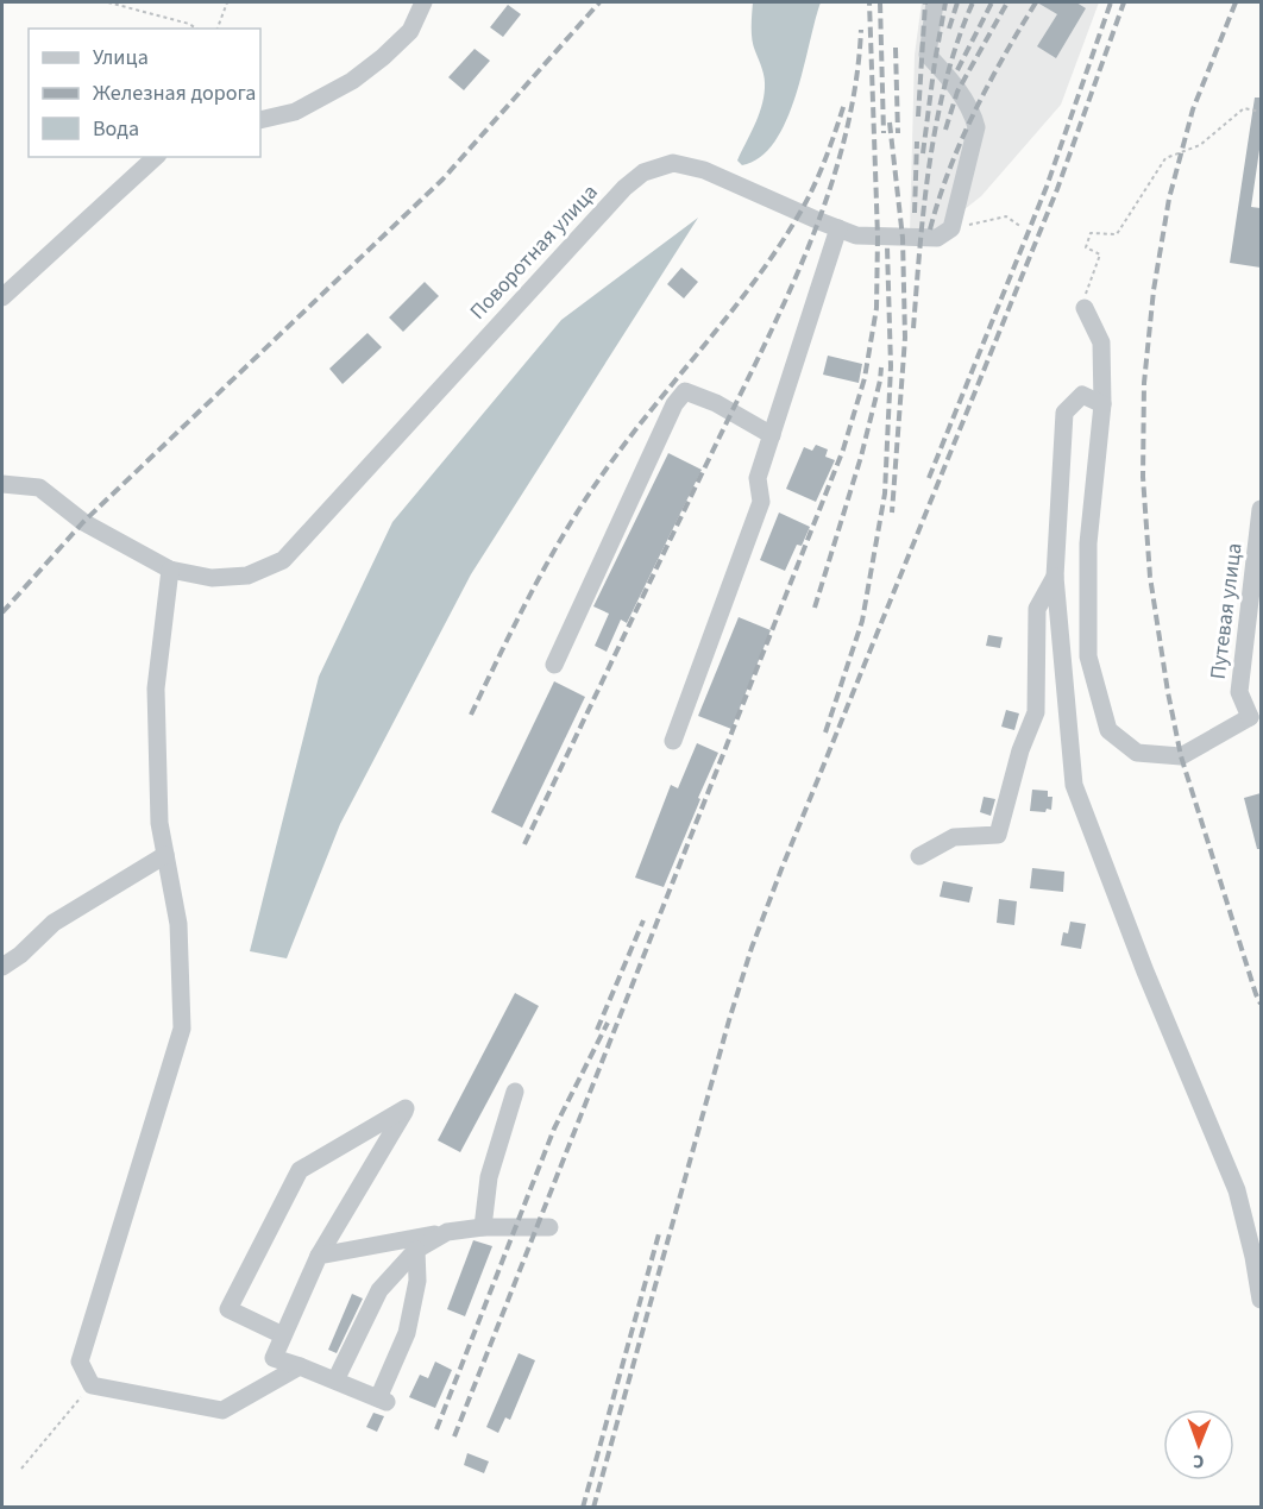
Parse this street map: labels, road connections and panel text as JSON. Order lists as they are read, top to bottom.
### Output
{
  "streets": {
    "street": ["Поворотная улица", "Путевая улица"]
  },
  "legend": ["Улица", "Железная дорога", "Вода"],
  "north": "bottom"
}
